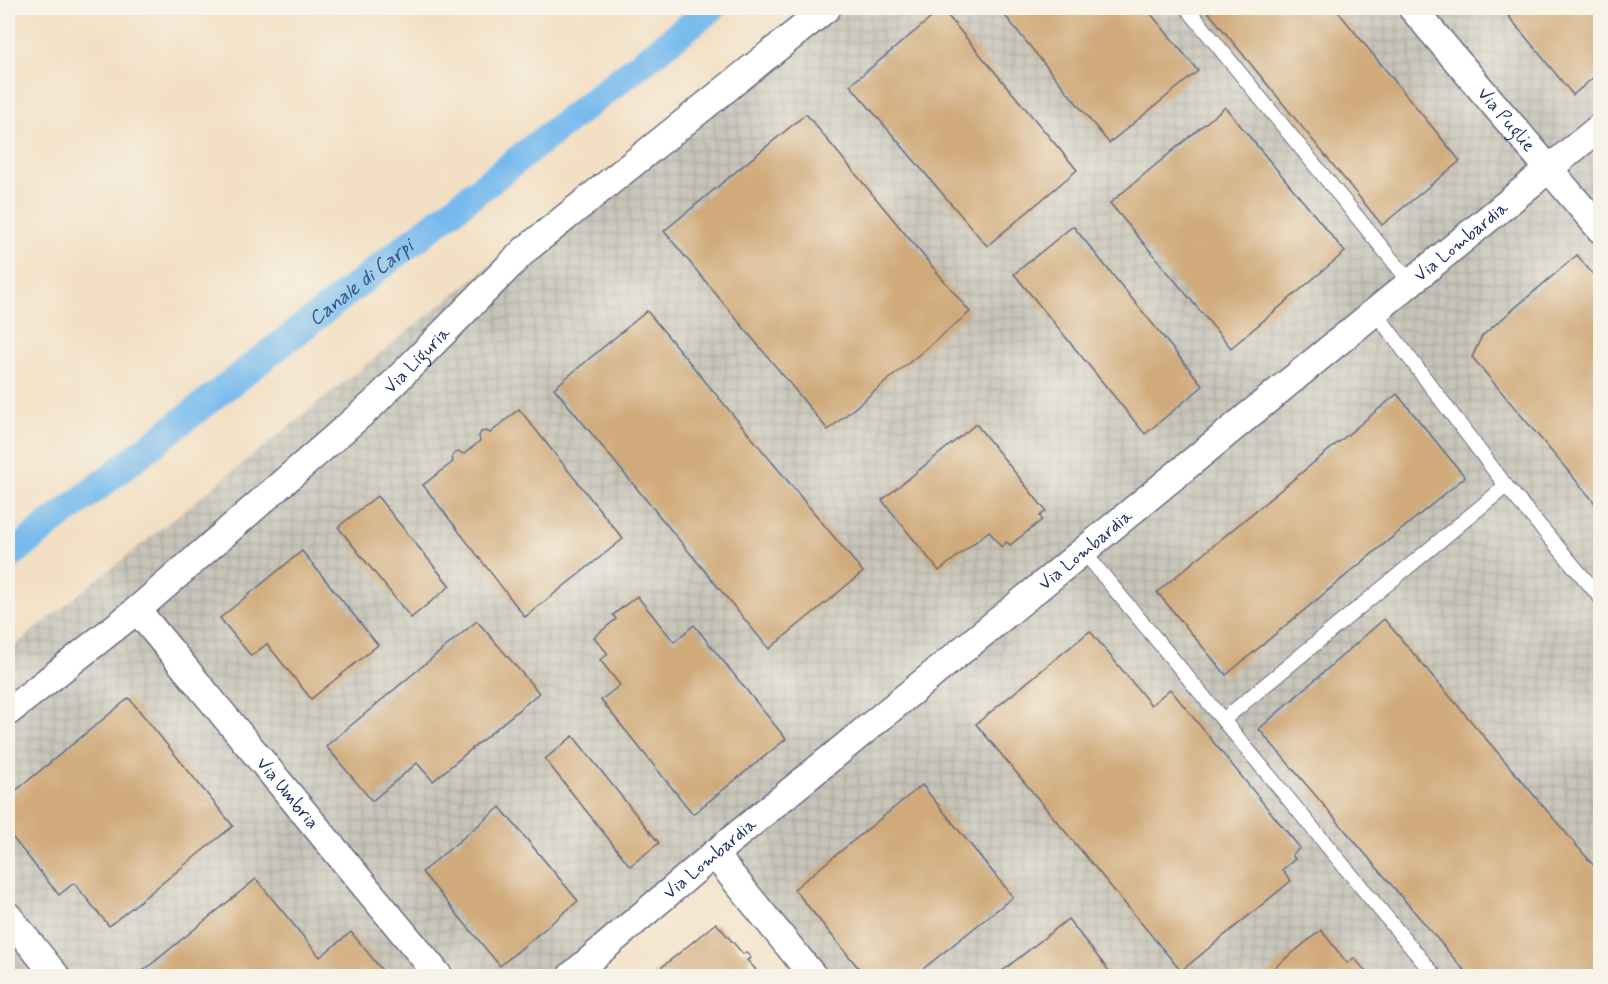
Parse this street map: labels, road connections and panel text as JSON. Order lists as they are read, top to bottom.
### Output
{
  "streets": {
    "street": [
      "Via Puglie",
      "Via Lombardia",
      "Via Liguria",
      "Via Umbria"
    ]
  },
  "crossings": [
    ["Via Puglie", "Via Lombardia"],
    ["Via Liguria", "Via Umbria"]
  ],
  "water": ["Canale di Carpi"]
}
